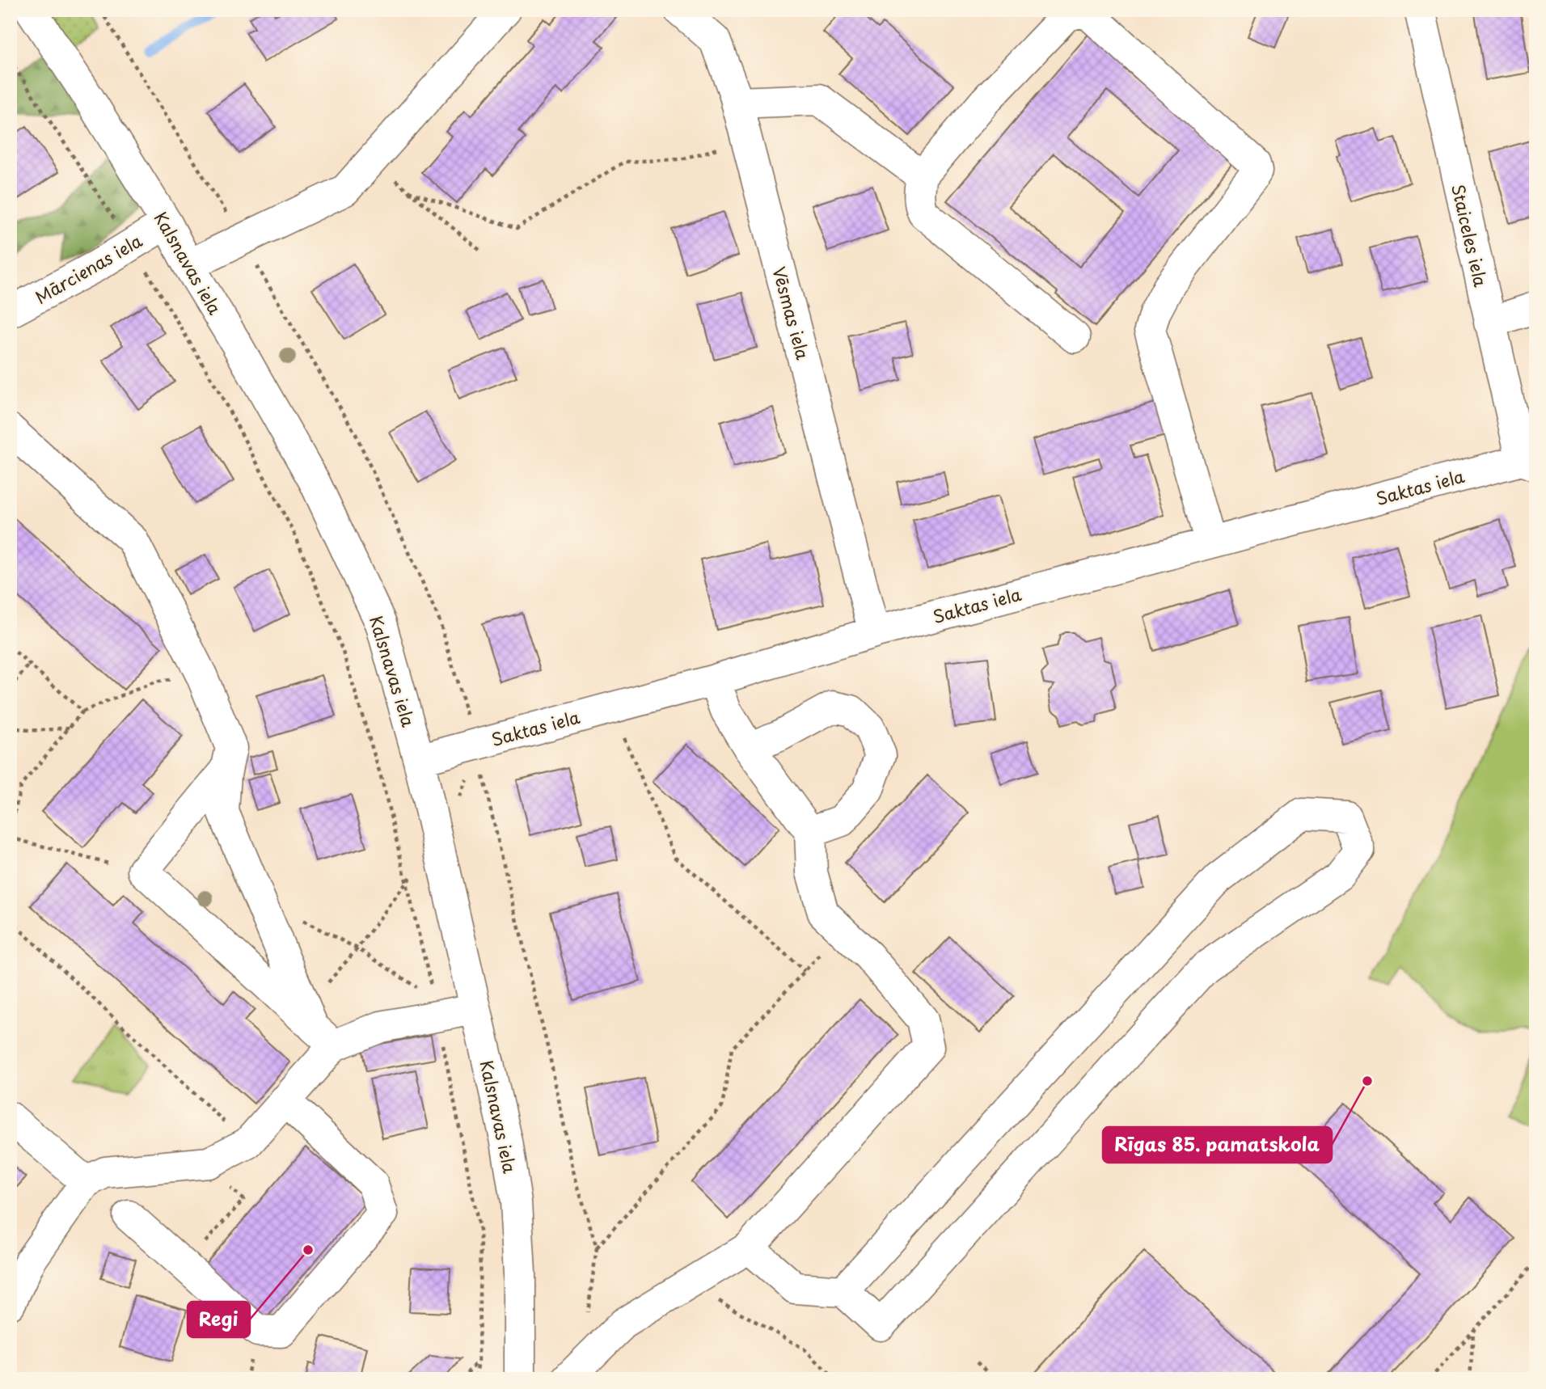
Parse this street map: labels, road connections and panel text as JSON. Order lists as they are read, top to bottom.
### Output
{
  "streets": {
    "street": [
      "Staiceles iela",
      "Kalsnavas iela",
      "Mārcienas iela",
      "Vēsmas iela",
      "Saktas iela"
    ]
  },
  "crossings": [
    ["Staiceles iela", "Saktas iela"],
    ["Kalsnavas iela", "Mārcienas iela"],
    ["Kalsnavas iela", "Saktas iela"],
    ["Vēsmas iela", "Saktas iela"]
  ],
  "places": ["Rīgas 85. pamatskola", "Regi"]
}
